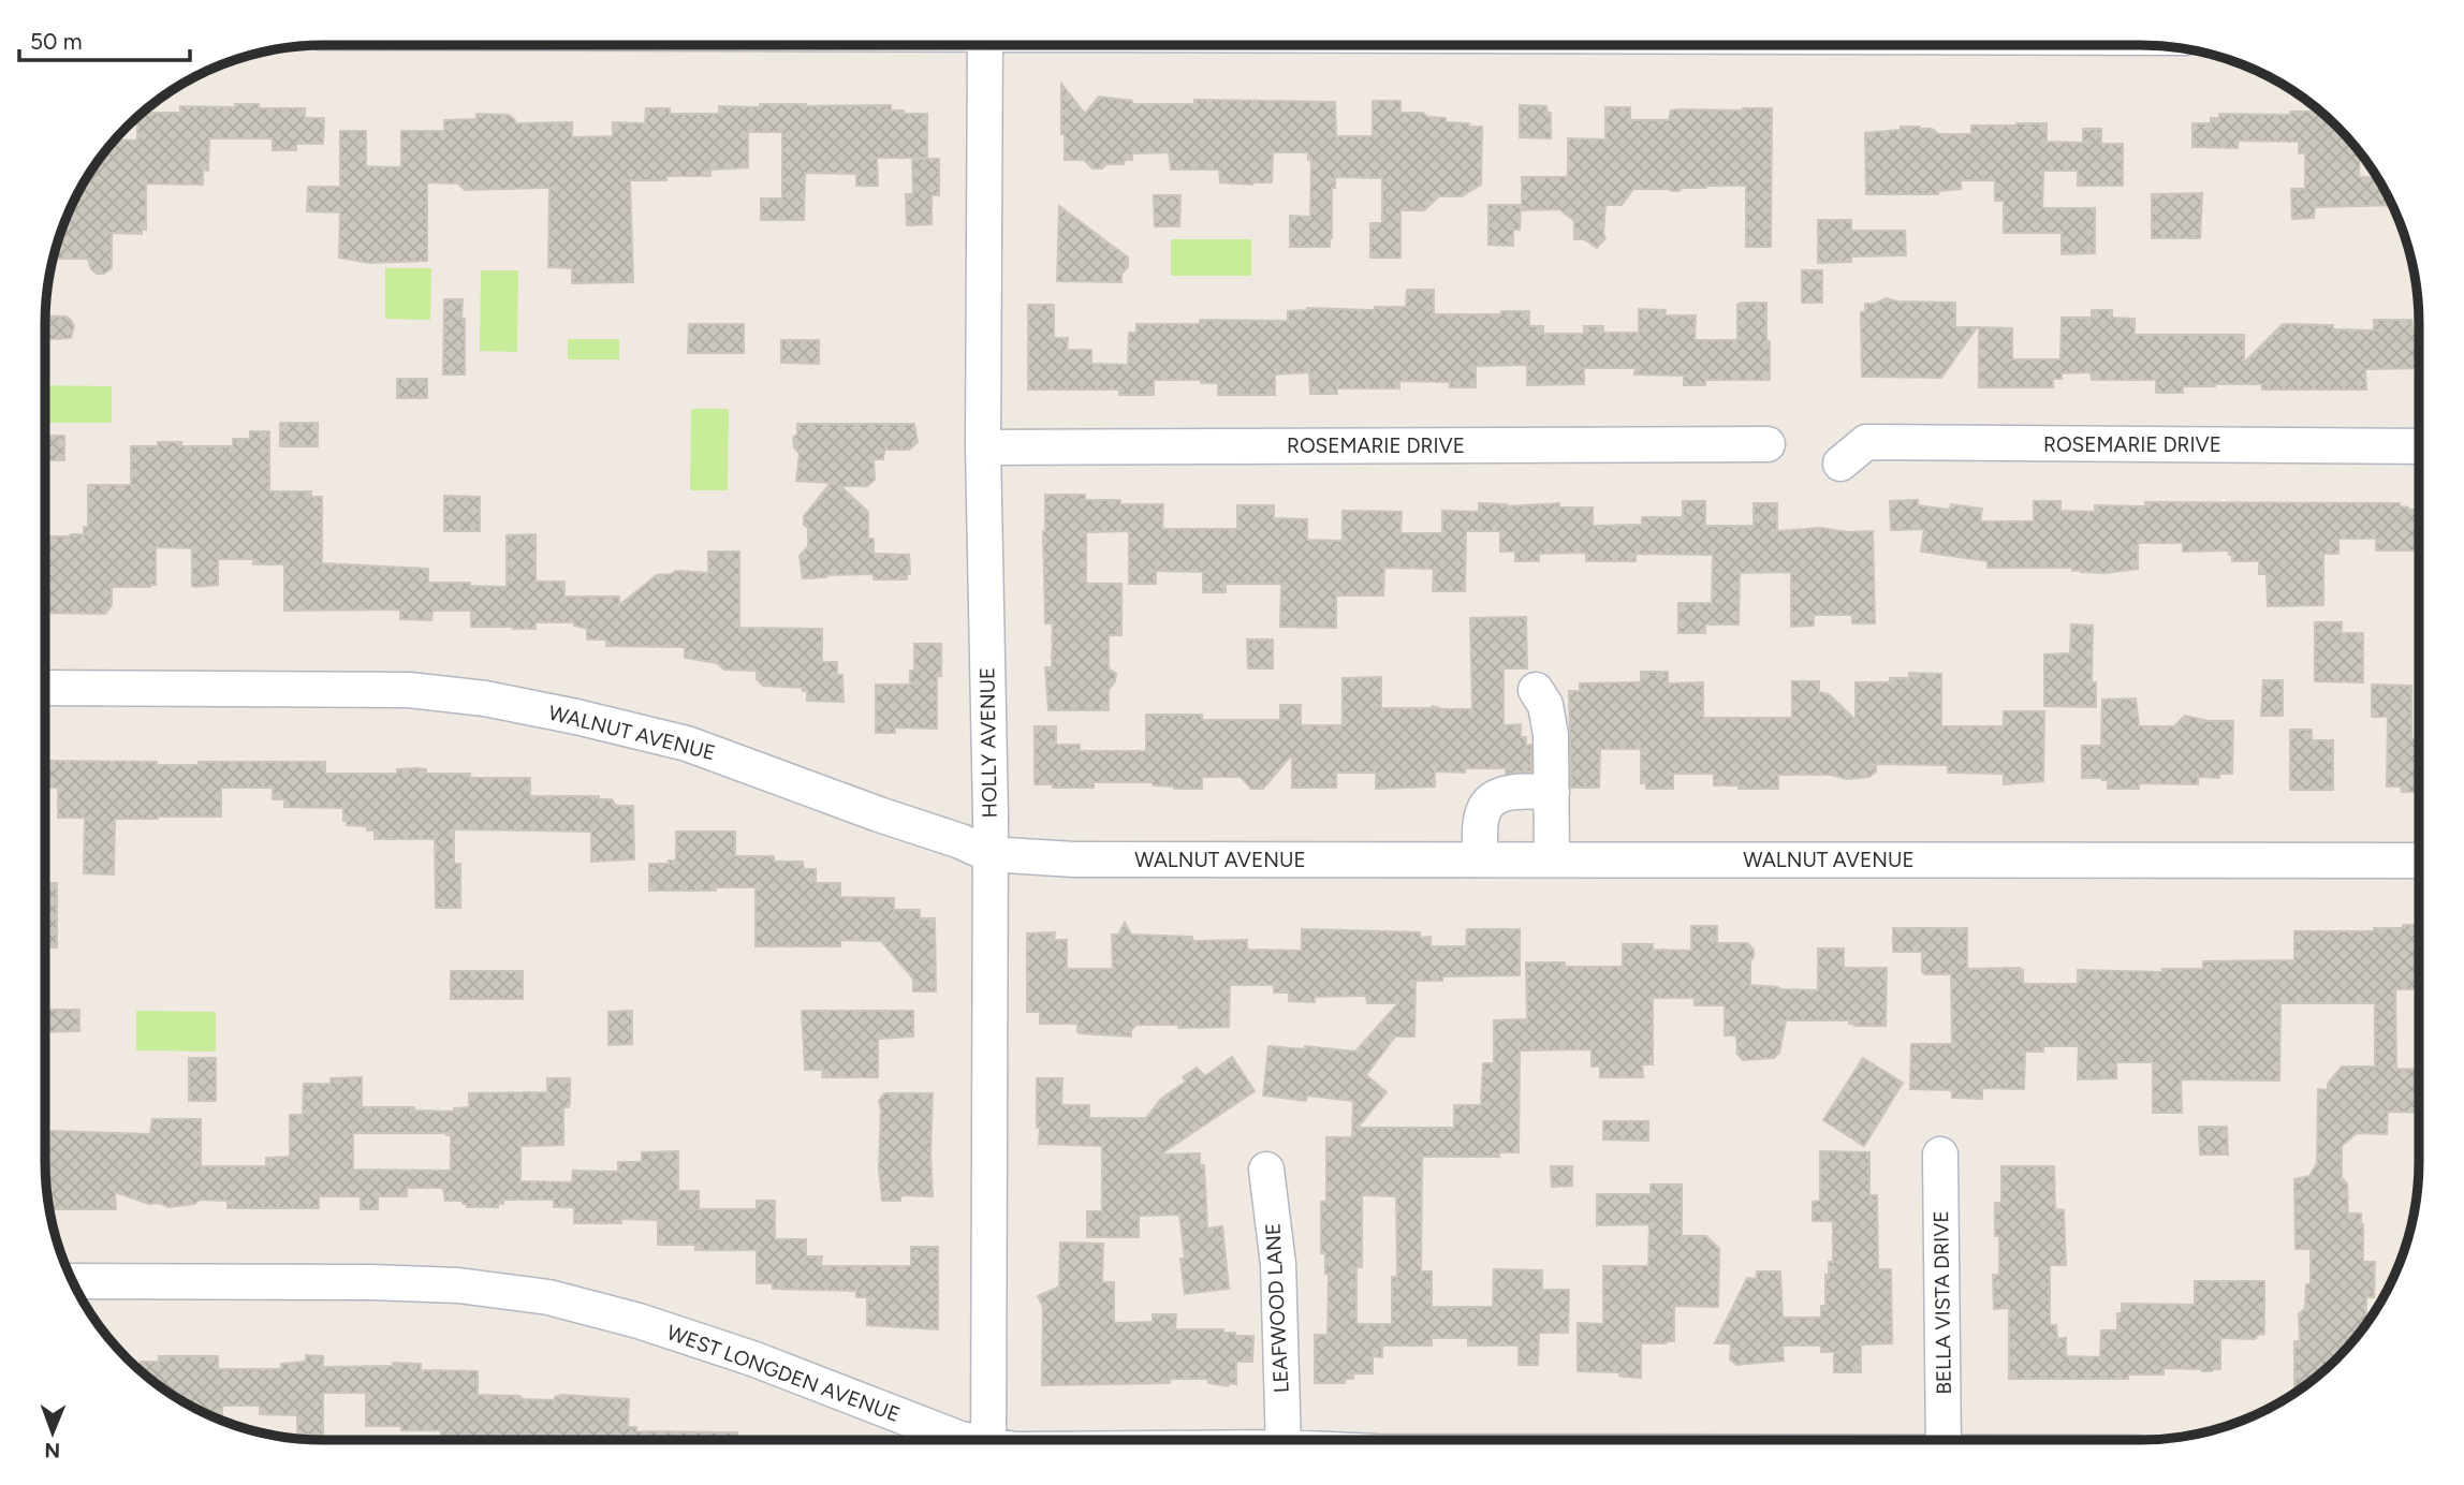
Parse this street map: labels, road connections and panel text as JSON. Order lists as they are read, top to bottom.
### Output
{
  "streets": {
    "street": [
      "ROSEMARIE DRIVE",
      "WALNUT AVENUE",
      "HOLLY AVENUE",
      "BELLA VISTA DRIVE",
      "LEAFWOOD LANE",
      "WEST LONGDEN AVENUE"
    ]
  },
  "crossings": [
    ["ROSEMARIE DRIVE", "HOLLY AVENUE"],
    ["WALNUT AVENUE", "HOLLY AVENUE"]
  ],
  "scale_bar": "50 m",
  "north": "bottom"
}
